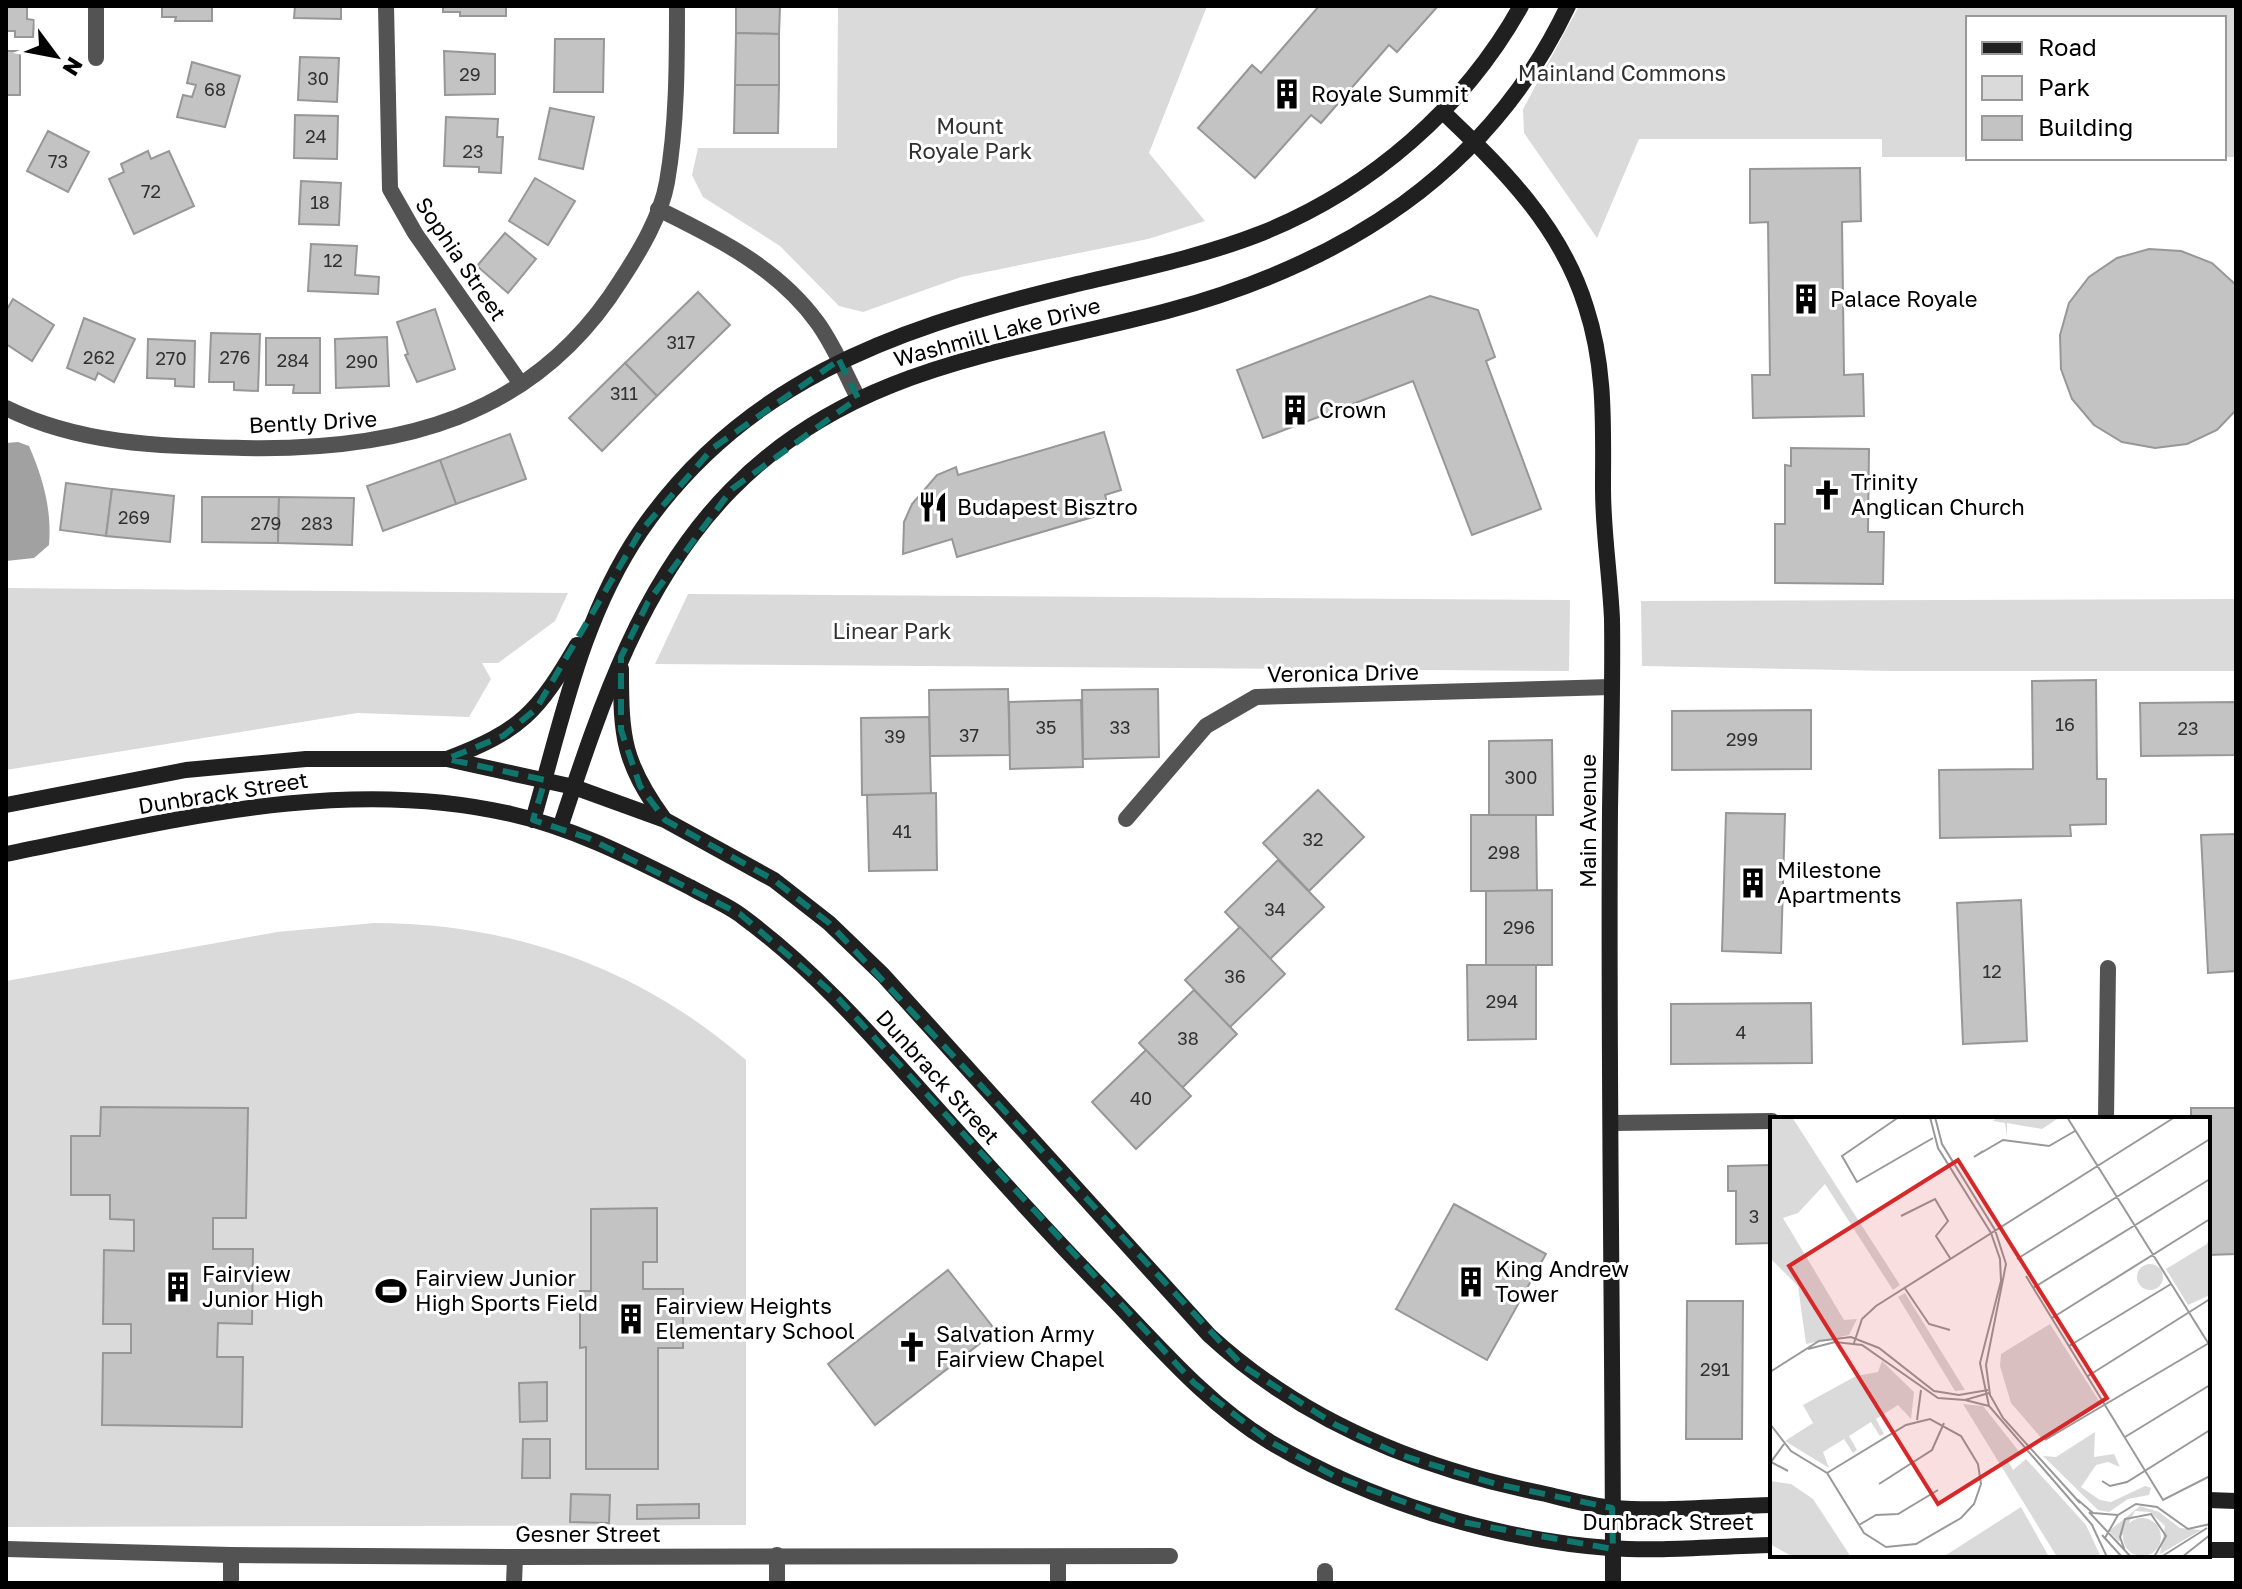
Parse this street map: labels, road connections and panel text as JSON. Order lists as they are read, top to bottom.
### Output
{
  "streets": {
    "main road": ["Washmill Lake Drive", "Dunbrack Street", "Main Avenue"],
    "street": [
      "Sophia Street",
      "Bently Drive",
      "Veronica Drive",
      "Gesner Street"
    ]
  },
  "crossings": [
    ["Sophia Street", "Bently Drive"],
    ["Washmill Lake Drive", "Dunbrack Street"],
    ["Washmill Lake Drive", "Main Avenue"],
    ["Veronica Drive", "Main Avenue"],
    ["Dunbrack Street", "Main Avenue"]
  ],
  "parks": ["Mainland Commons", "Mount Royale Park", "Linear Park"],
  "places": {
    "building": [
      "Royale Summit",
      "Palace Royale",
      "Crown",
      "Milestone Apartments",
      "King Andrew Tower",
      "Fairview Junior High",
      "Fairview Heights Elementary School"
    ],
    "church": ["Trinity Anglican Church", "Salvation Army Fairview Chapel"],
    "restaurant": ["Budapest Bisztro"],
    "sports": ["Fairview Junior High Sports Field"]
  },
  "house_numbers": [
    "29",
    "30",
    "68",
    "24",
    "23",
    "73",
    "72",
    "18",
    "12",
    "317",
    "262",
    "276",
    "270",
    "284",
    "290",
    "311",
    "269",
    "279",
    "283",
    "16",
    "35",
    "33",
    "23",
    "37",
    "39",
    "299",
    "300",
    "41",
    "32",
    "298",
    "34",
    "296",
    "12",
    "36",
    "294",
    "4",
    "38",
    "40",
    "3",
    "291"
  ],
  "legend": ["Road", "Park", "Building"],
  "north": "bottom right"
}
